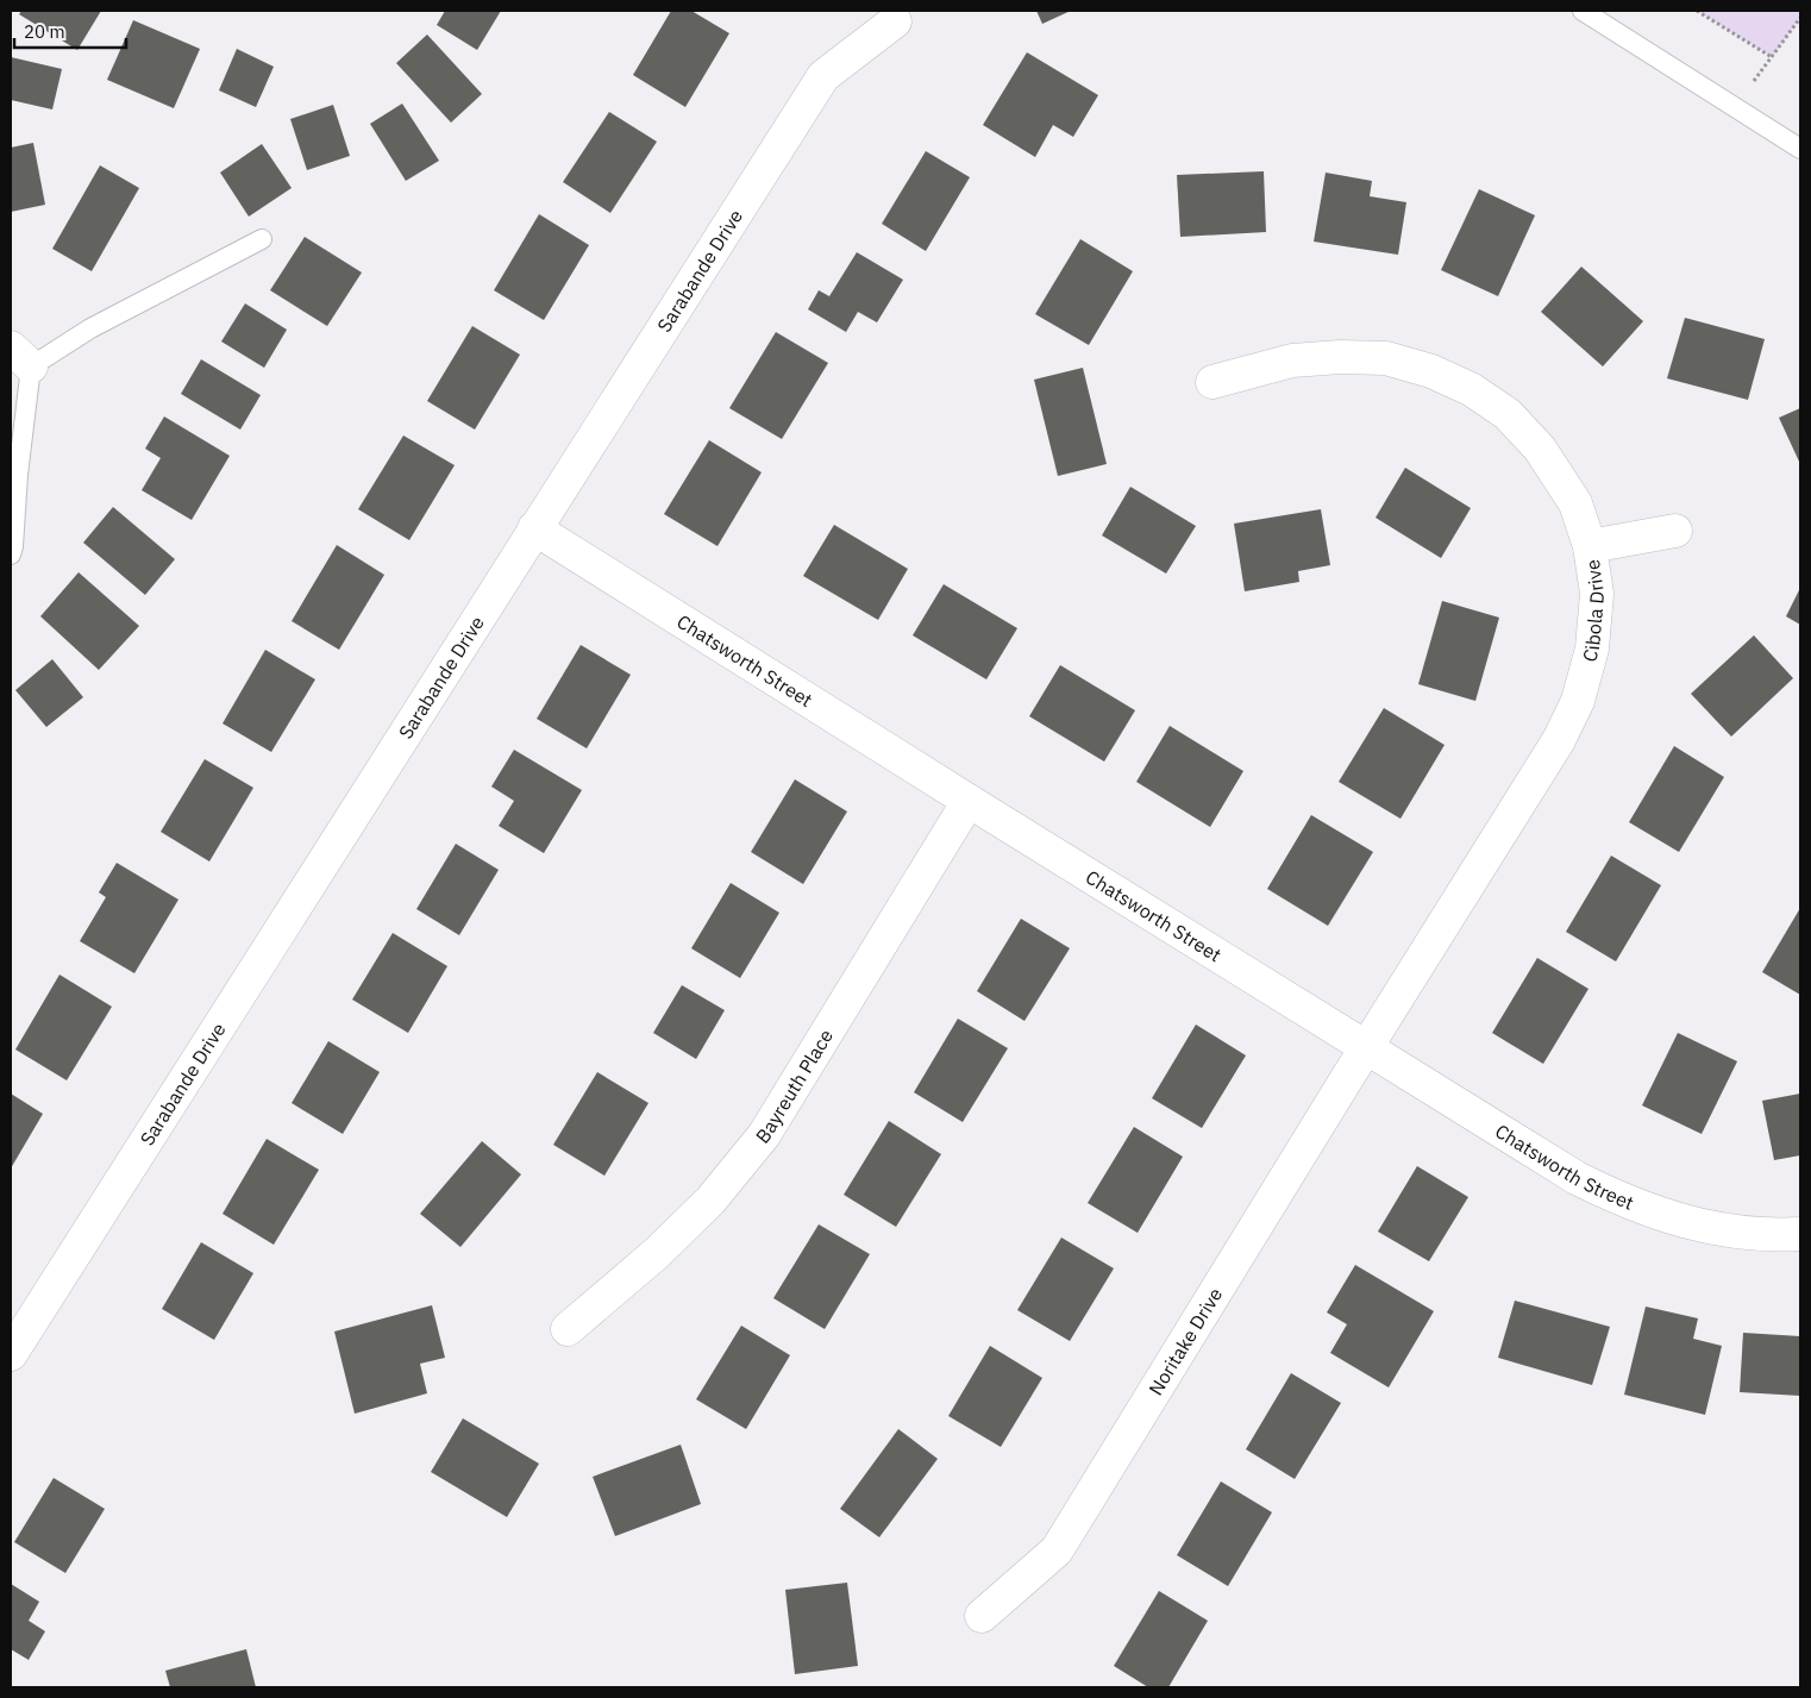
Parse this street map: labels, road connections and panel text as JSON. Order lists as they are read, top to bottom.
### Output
{
  "streets": {
    "street": [
      "Sarabande Drive",
      "Cibola Drive",
      "Chatsworth Street",
      "Bayreuth Place",
      "Noritake Drive"
    ]
  },
  "crossings": [
    ["Sarabande Drive", "Chatsworth Street"],
    ["Cibola Drive", "Chatsworth Street"],
    ["Cibola Drive", "Noritake Drive"],
    ["Chatsworth Street", "Bayreuth Place"],
    ["Chatsworth Street", "Noritake Drive"]
  ],
  "scale_bar": "20 m"
}
